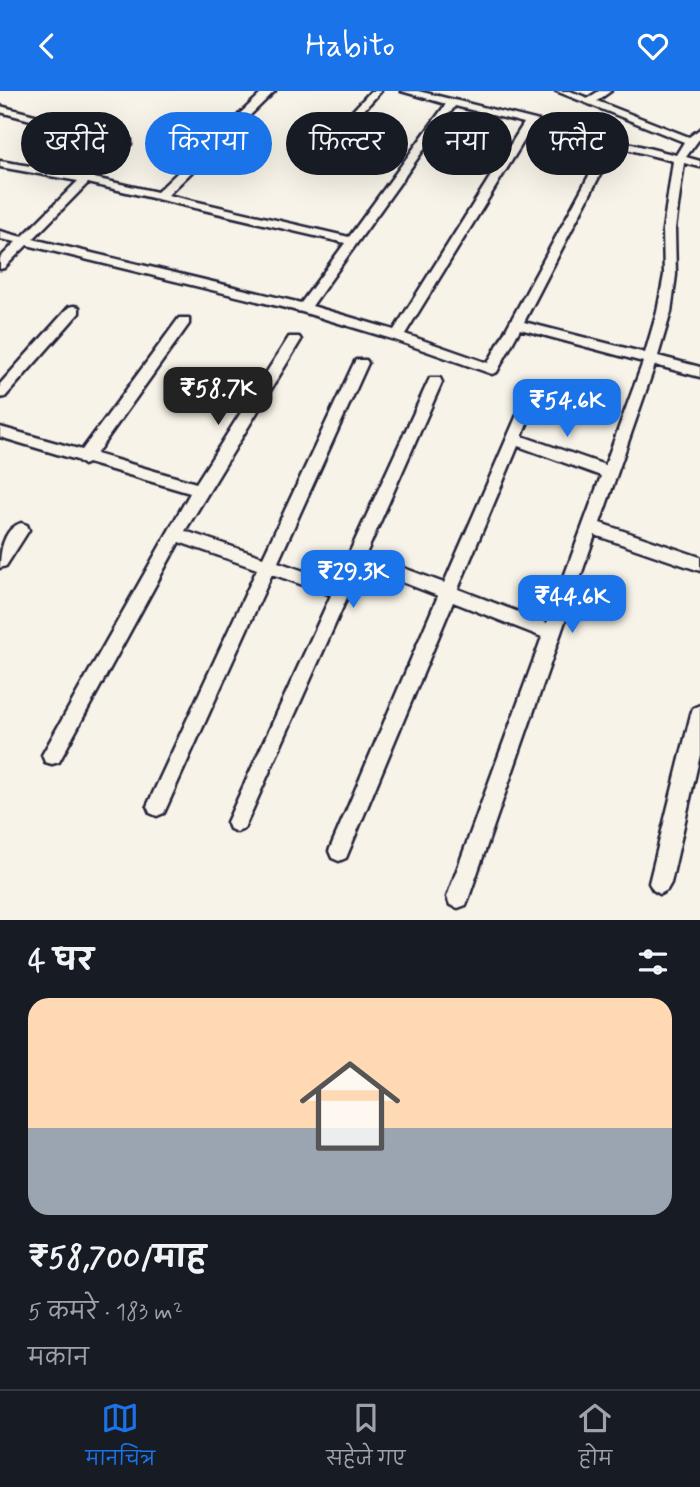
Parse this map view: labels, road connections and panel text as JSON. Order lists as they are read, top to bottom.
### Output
{
  "page": {
    "header": "Habito",
    "chip": [
      "खरीदें",
      "किराया",
      "फ़िल्टर",
      "नया",
      "फ़्लैट"
    ],
    "price": [
      "₹58.7K",
      "₹54.6K",
      "₹29.3K",
      "₹44.6K"
    ],
    "heading": "4 घर",
    "list": [
      {
        "name": "₹58,700/माह",
        "note": "5 कमरे · 183 m² · मकान"
      }
    ],
    "tabs": ["मानचित्र", "सहेजे गए", "होम"]
  }
}
